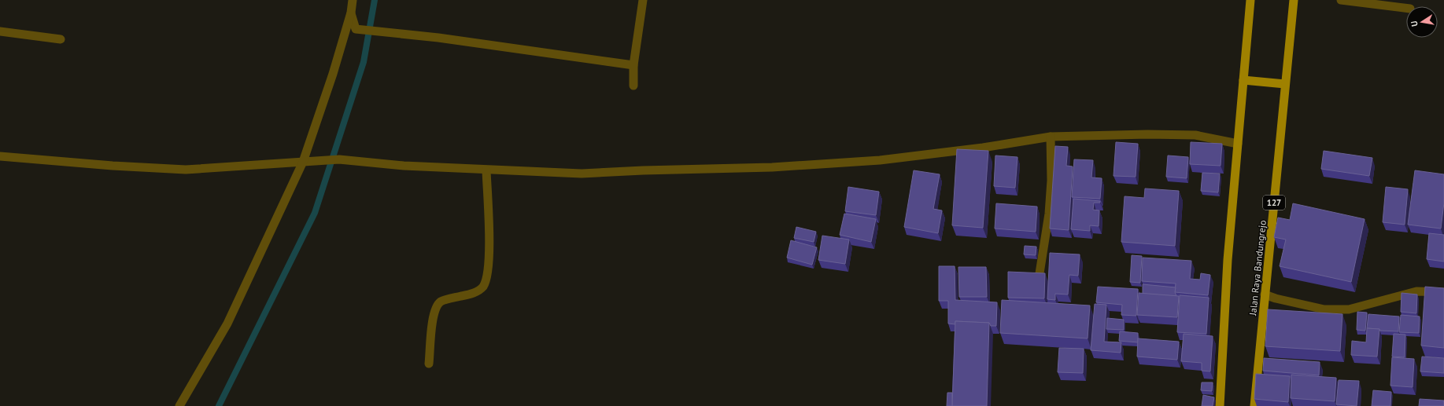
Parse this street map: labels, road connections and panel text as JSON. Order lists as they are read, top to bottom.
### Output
{
  "streets": {
    "main road": ["127", "Jalan Raya Bandungrejo"]
  },
  "north": "left"
}
